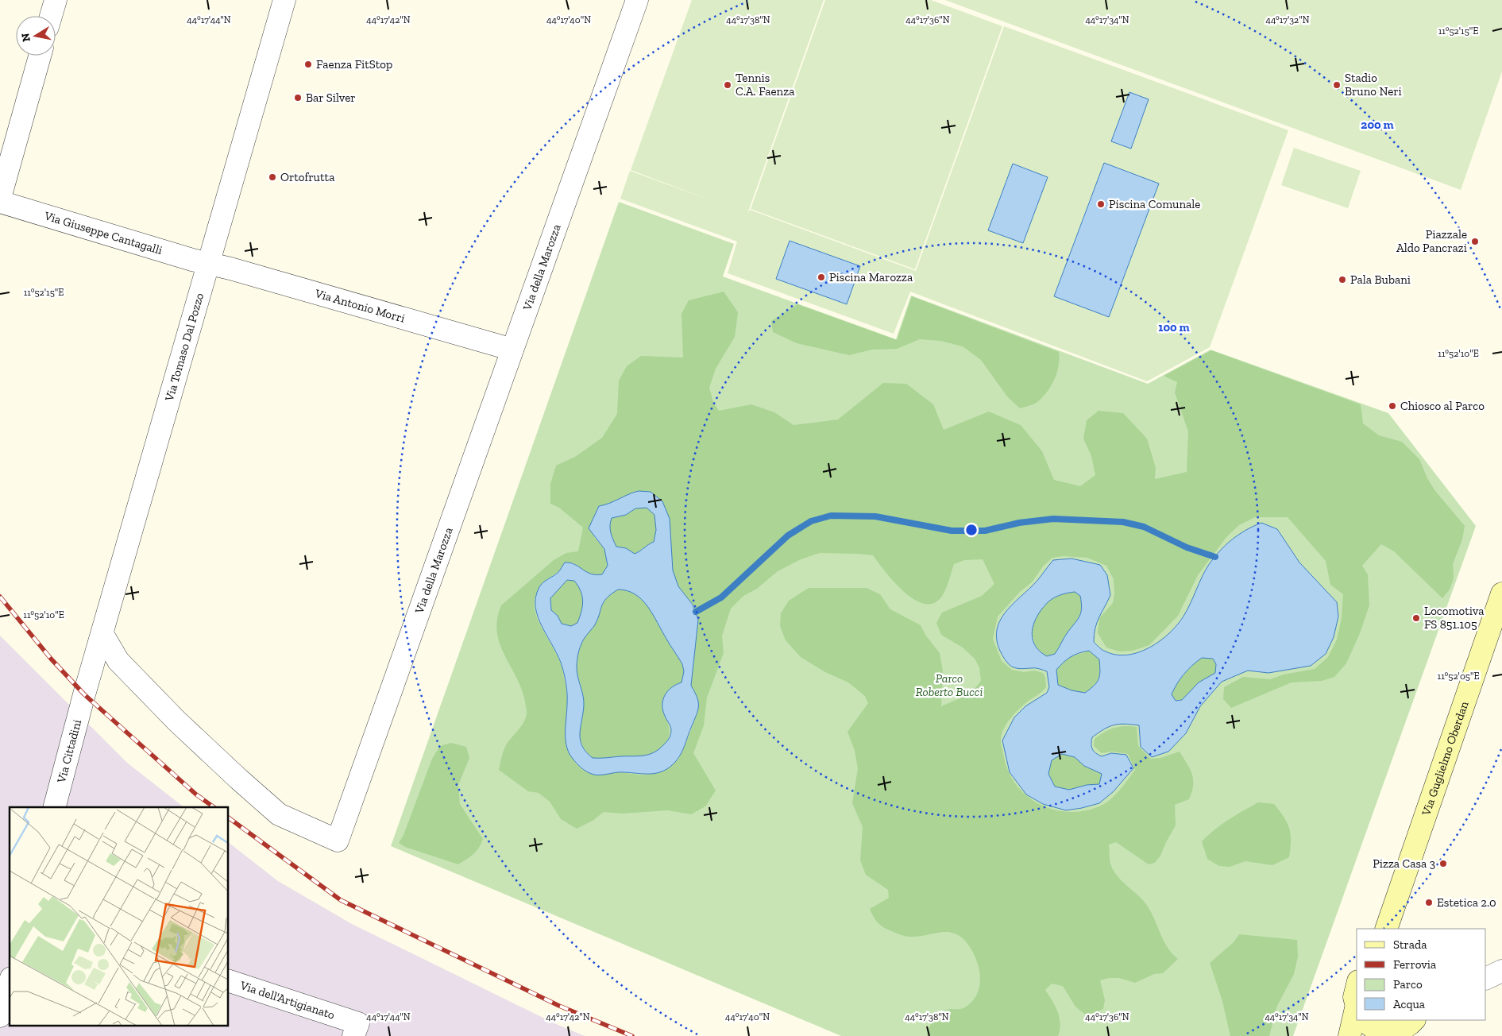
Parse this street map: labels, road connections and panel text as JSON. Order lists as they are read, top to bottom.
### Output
{
  "streets": {
    "main road": ["Via Guglielmo Oberdan"],
    "street": [
      "Via Giuseppe Cantagalli",
      "Via della Marozza",
      "Via Antonio Morri",
      "Via Tomaso Dal Pozzo",
      "Via Cittadini",
      "Via dell'Artigianato"
    ]
  },
  "crossings": [
    ["Via Giuseppe Cantagalli", "Via Antonio Morri"],
    ["Via Giuseppe Cantagalli", "Via Tomaso Dal Pozzo"],
    ["Via della Marozza", "Via Antonio Morri"],
    ["Via della Marozza", "Via Tomaso Dal Pozzo"],
    ["Via Antonio Morri", "Via Tomaso Dal Pozzo"],
    ["Via Tomaso Dal Pozzo", "Via Cittadini"]
  ],
  "parks": ["Parco Roberto Bucci"],
  "places": [
    "Faenza FitStop",
    "Tennis C.A. Faenza",
    "Stadio Bruno Neri",
    "Bar Silver",
    "Ortofrutta",
    "Piscina Comunale",
    "Piazzale Aldo Pancrazi",
    "Piscina Marozza",
    "Pala Bubani",
    "Chiosco al Parco",
    "Locomotiva FS 851.105",
    "Pizza Casa 3",
    "Estetica 2.0"
  ],
  "legend": [
    "Strada",
    "Ferrovia",
    "Parco",
    "Acqua"
  ],
  "north": "left",
  "coordinates": [
    "44°17'44\"N",
    "44°17'42\"N",
    "44°17'40\"N",
    "44°17'38\"N",
    "44°17'36\"N",
    "44°17'34\"N",
    "44°17'32\"N",
    "11°52'15\"E",
    "11°52'10\"E",
    "11°52'05\"E"
  ],
  "rings": ["200 m", "100 m"]
}
